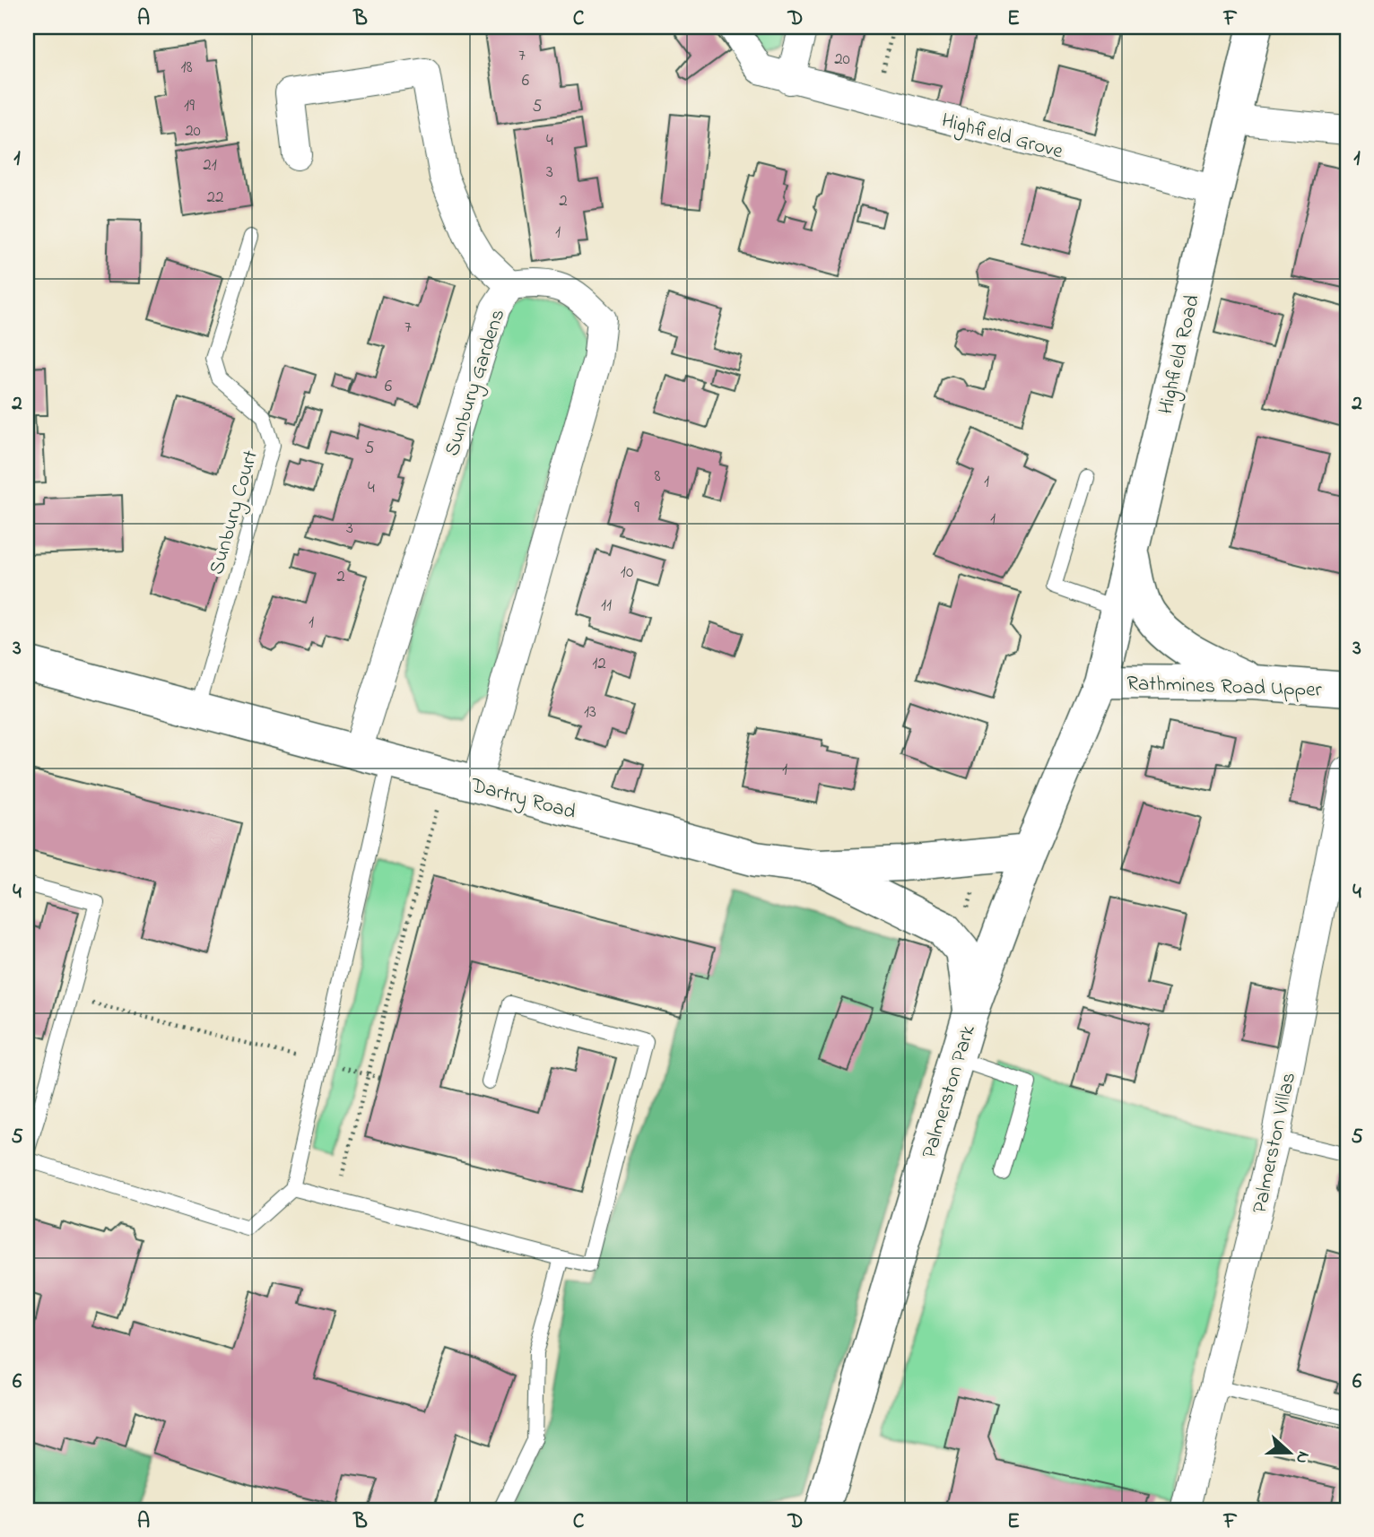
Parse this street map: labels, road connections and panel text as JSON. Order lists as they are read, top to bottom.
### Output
{
  "streets": {
    "main road": [
      "Highfield Road",
      "Rathmines Road Upper",
      "Dartry Road",
      "Palmerston Park"
    ],
    "street": ["Highfield Grove", "Sunbury Gardens", "Palmerston Villas"],
    "lane": ["Sunbury Court"]
  },
  "crossings": [
    ["Highfield Grove", "Highfield Road"],
    ["Highfield Road", "Rathmines Road Upper"],
    ["Highfield Road", "Palmerston Park"],
    ["Sunbury Gardens", "Dartry Road"],
    ["Sunbury Court", "Dartry Road"],
    ["Rathmines Road Upper", "Palmerston Park"],
    ["Dartry Road", "Palmerston Park"]
  ],
  "house_numbers": [
    "7",
    "20",
    "18",
    "6",
    "19",
    "5",
    "20",
    "4",
    "21",
    "3",
    "22",
    "2",
    "1",
    "7",
    "6",
    "5",
    "8",
    "1",
    "4",
    "9",
    "1",
    "3",
    "10",
    "2",
    "11",
    "1",
    "12",
    "13",
    "1"
  ],
  "north": "right",
  "grid": {
    "columns": [
      "A",
      "B",
      "C",
      "D",
      "E",
      "F"
    ],
    "rows": [
      "1",
      "2",
      "3",
      "4",
      "5",
      "6"
    ]
  }
}
